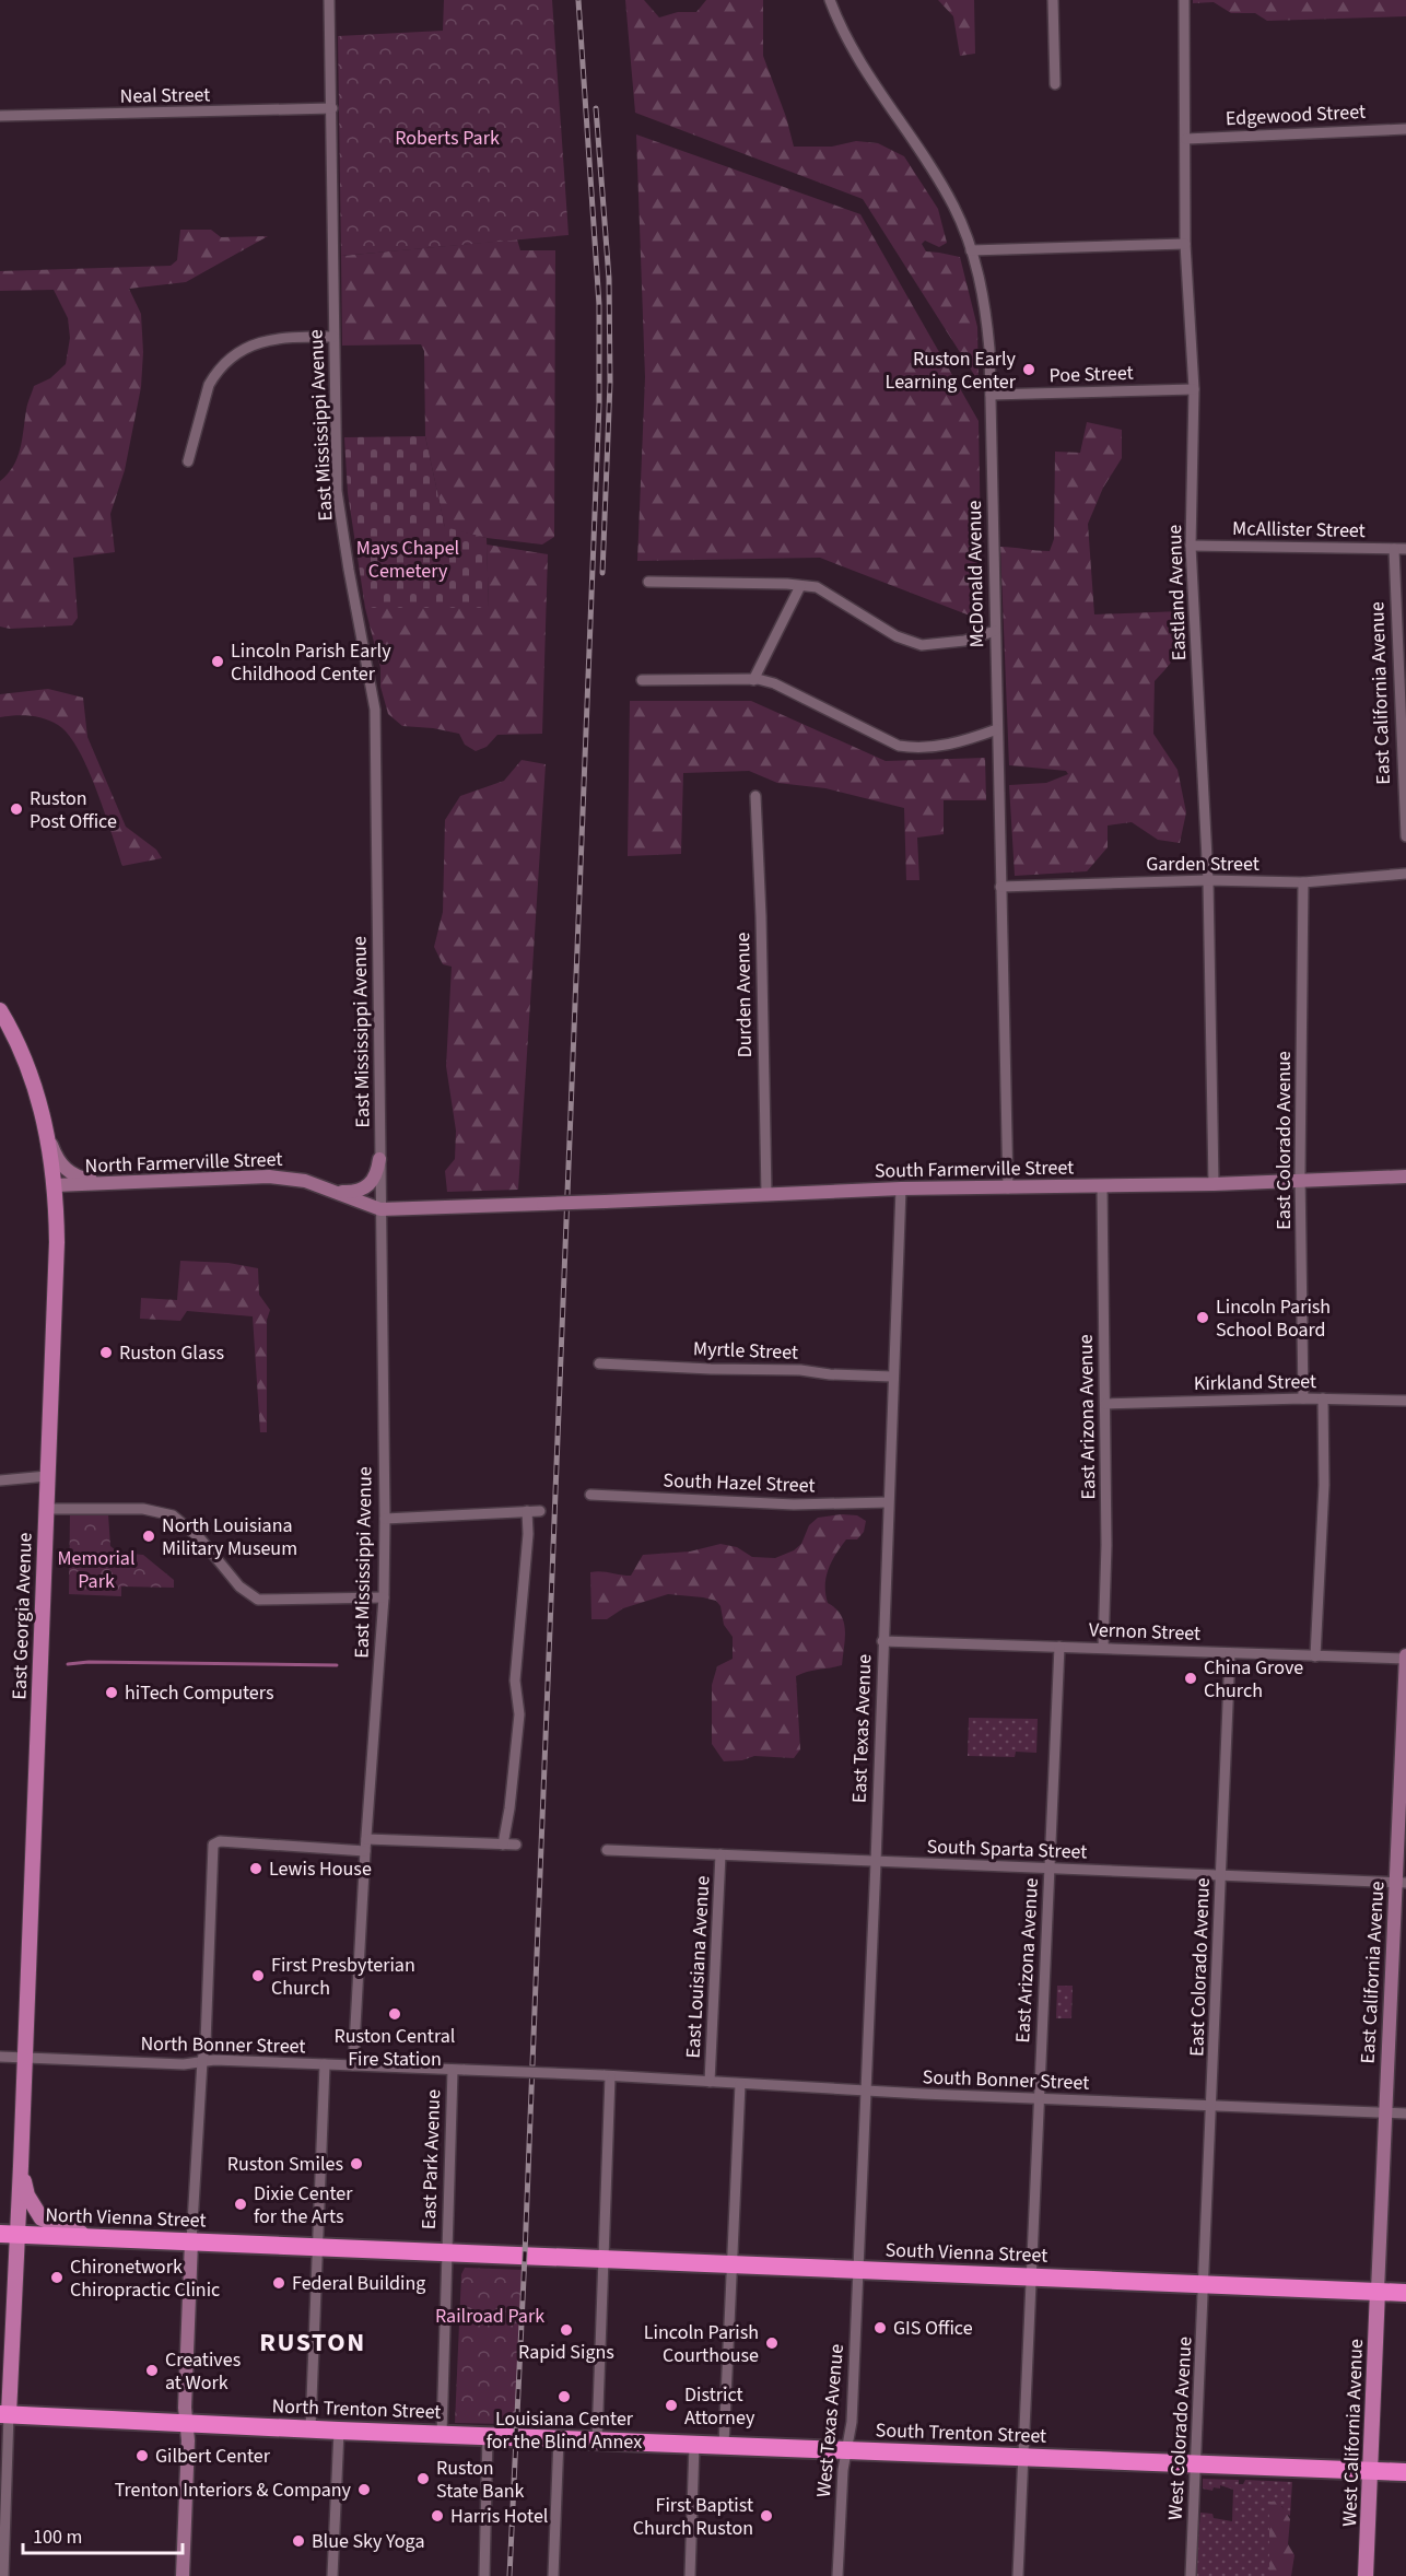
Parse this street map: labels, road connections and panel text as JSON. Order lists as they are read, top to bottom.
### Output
{
  "streets": {
    "highway": [
      "North Vienna Street",
      "South Vienna Street",
      "North Trenton Street",
      "South Trenton Street"
    ],
    "main road": ["East Georgia Avenue", "West California Avenue"],
    "street": [
      "Neal Street",
      "Edgewood Street",
      "Poe Street",
      "East Mississippi Avenue",
      "McAllister Street",
      "McDonald Avenue",
      "Eastland Avenue",
      "East California Avenue",
      "Garden Street",
      "Durden Avenue",
      "East Colorado Avenue",
      "North Farmerville Street",
      "South Farmerville Street",
      "Myrtle Street",
      "Kirkland Street",
      "East Arizona Avenue",
      "South Hazel Street",
      "Vernon Street",
      "East Texas Avenue",
      "South Sparta Street",
      "East Louisiana Avenue",
      "North Bonner Street",
      "South Bonner Street",
      "East Park Avenue",
      "West Texas Avenue",
      "West Colorado Avenue"
    ]
  },
  "crossings": [
    ["Neal Street", "East Mississippi Avenue"],
    ["Edgewood Street", "Eastland Avenue"],
    ["Poe Street", "McDonald Avenue"],
    ["Poe Street", "Eastland Avenue"],
    ["East Mississippi Avenue", "North Farmerville Street"],
    ["East Mississippi Avenue", "North Bonner Street"],
    ["McAllister Street", "Eastland Avenue"],
    ["McAllister Street", "East California Avenue"],
    ["McDonald Avenue", "Garden Street"],
    ["McDonald Avenue", "South Farmerville Street"],
    ["Eastland Avenue", "Garden Street"],
    ["Eastland Avenue", "South Farmerville Street"],
    ["East California Avenue", "Vernon Street"],
    ["East California Avenue", "South Sparta Street"],
    ["East California Avenue", "South Bonner Street"],
    ["East California Avenue", "South Vienna Street"],
    ["East California Avenue", "West California Avenue"],
    ["Garden Street", "East Colorado Avenue"],
    ["Durden Avenue", "South Farmerville Street"],
    ["East Colorado Avenue", "South Farmerville Street"],
    ["East Colorado Avenue", "Kirkland Street"],
    ["East Colorado Avenue", "Vernon Street"],
    ["East Colorado Avenue", "South Sparta Street"],
    ["East Colorado Avenue", "South Bonner Street"],
    ["East Colorado Avenue", "South Vienna Street"],
    ["East Colorado Avenue", "West Colorado Avenue"],
    ["North Farmerville Street", "South Farmerville Street"],
    ["North Farmerville Street", "East Georgia Avenue"],
    ["South Farmerville Street", "East Arizona Avenue"],
    ["South Farmerville Street", "East Texas Avenue"],
    ["Myrtle Street", "East Texas Avenue"],
    ["Kirkland Street", "East Arizona Avenue"],
    ["East Arizona Avenue", "Vernon Street"],
    ["East Arizona Avenue", "South Sparta Street"],
    ["East Arizona Avenue", "South Bonner Street"],
    ["East Arizona Avenue", "South Vienna Street"],
    ["East Arizona Avenue", "South Trenton Street"],
    ["South Hazel Street", "East Texas Avenue"],
    ["East Georgia Avenue", "North Bonner Street"],
    ["East Georgia Avenue", "North Vienna Street"],
    ["East Georgia Avenue", "North Trenton Street"],
    ["Vernon Street", "East Texas Avenue"],
    ["East Texas Avenue", "South Sparta Street"],
    ["East Texas Avenue", "South Bonner Street"],
    ["East Texas Avenue", "South Vienna Street"],
    ["East Texas Avenue", "West Texas Avenue"],
    ["South Sparta Street", "East Louisiana Avenue"],
    ["East Louisiana Avenue", "South Bonner Street"],
    ["North Bonner Street", "South Bonner Street"],
    ["North Bonner Street", "East Park Avenue"],
    ["East Park Avenue", "North Vienna Street"],
    ["East Park Avenue", "North Trenton Street"],
    ["North Vienna Street", "South Vienna Street"],
    ["South Vienna Street", "West Texas Avenue"],
    ["South Vienna Street", "West Colorado Avenue"],
    ["South Vienna Street", "West California Avenue"],
    ["North Trenton Street", "South Trenton Street"],
    ["West Texas Avenue", "South Trenton Street"],
    ["West Colorado Avenue", "South Trenton Street"],
    ["South Trenton Street", "West California Avenue"]
  ],
  "districts": ["RUSTON"],
  "parks": [
    "Roberts Park",
    "Mays Chapel Cemetery",
    "Memorial Park",
    "Railroad Park"
  ],
  "places": [
    "Ruston Early Learning Center",
    "Lincoln Parish Early Childhood Center",
    "Ruston Post Office",
    "Lincoln Parish School Board",
    "Ruston Glass",
    "North Louisiana Military Museum",
    "China Grove Church",
    "hiTech Computers",
    "Lewis House",
    "First Presbyterian Church",
    "Ruston Central Fire Station",
    "Ruston Smiles",
    "Dixie Center for the Arts",
    "Chironetwork Chiropractic Clinic",
    "Federal Building",
    "GIS Office",
    "Rapid Signs",
    "Lincoln Parish Courthouse",
    "Creatives at Work",
    "Louisiana Center for the Blind Annex",
    "District Attorney",
    "Gilbert Center",
    "Ruston State Bank",
    "Trenton Interiors & Company",
    "Harris Hotel",
    "First Baptist Church Ruston",
    "Blue Sky Yoga"
  ],
  "scale_bar": "100 m"
}
